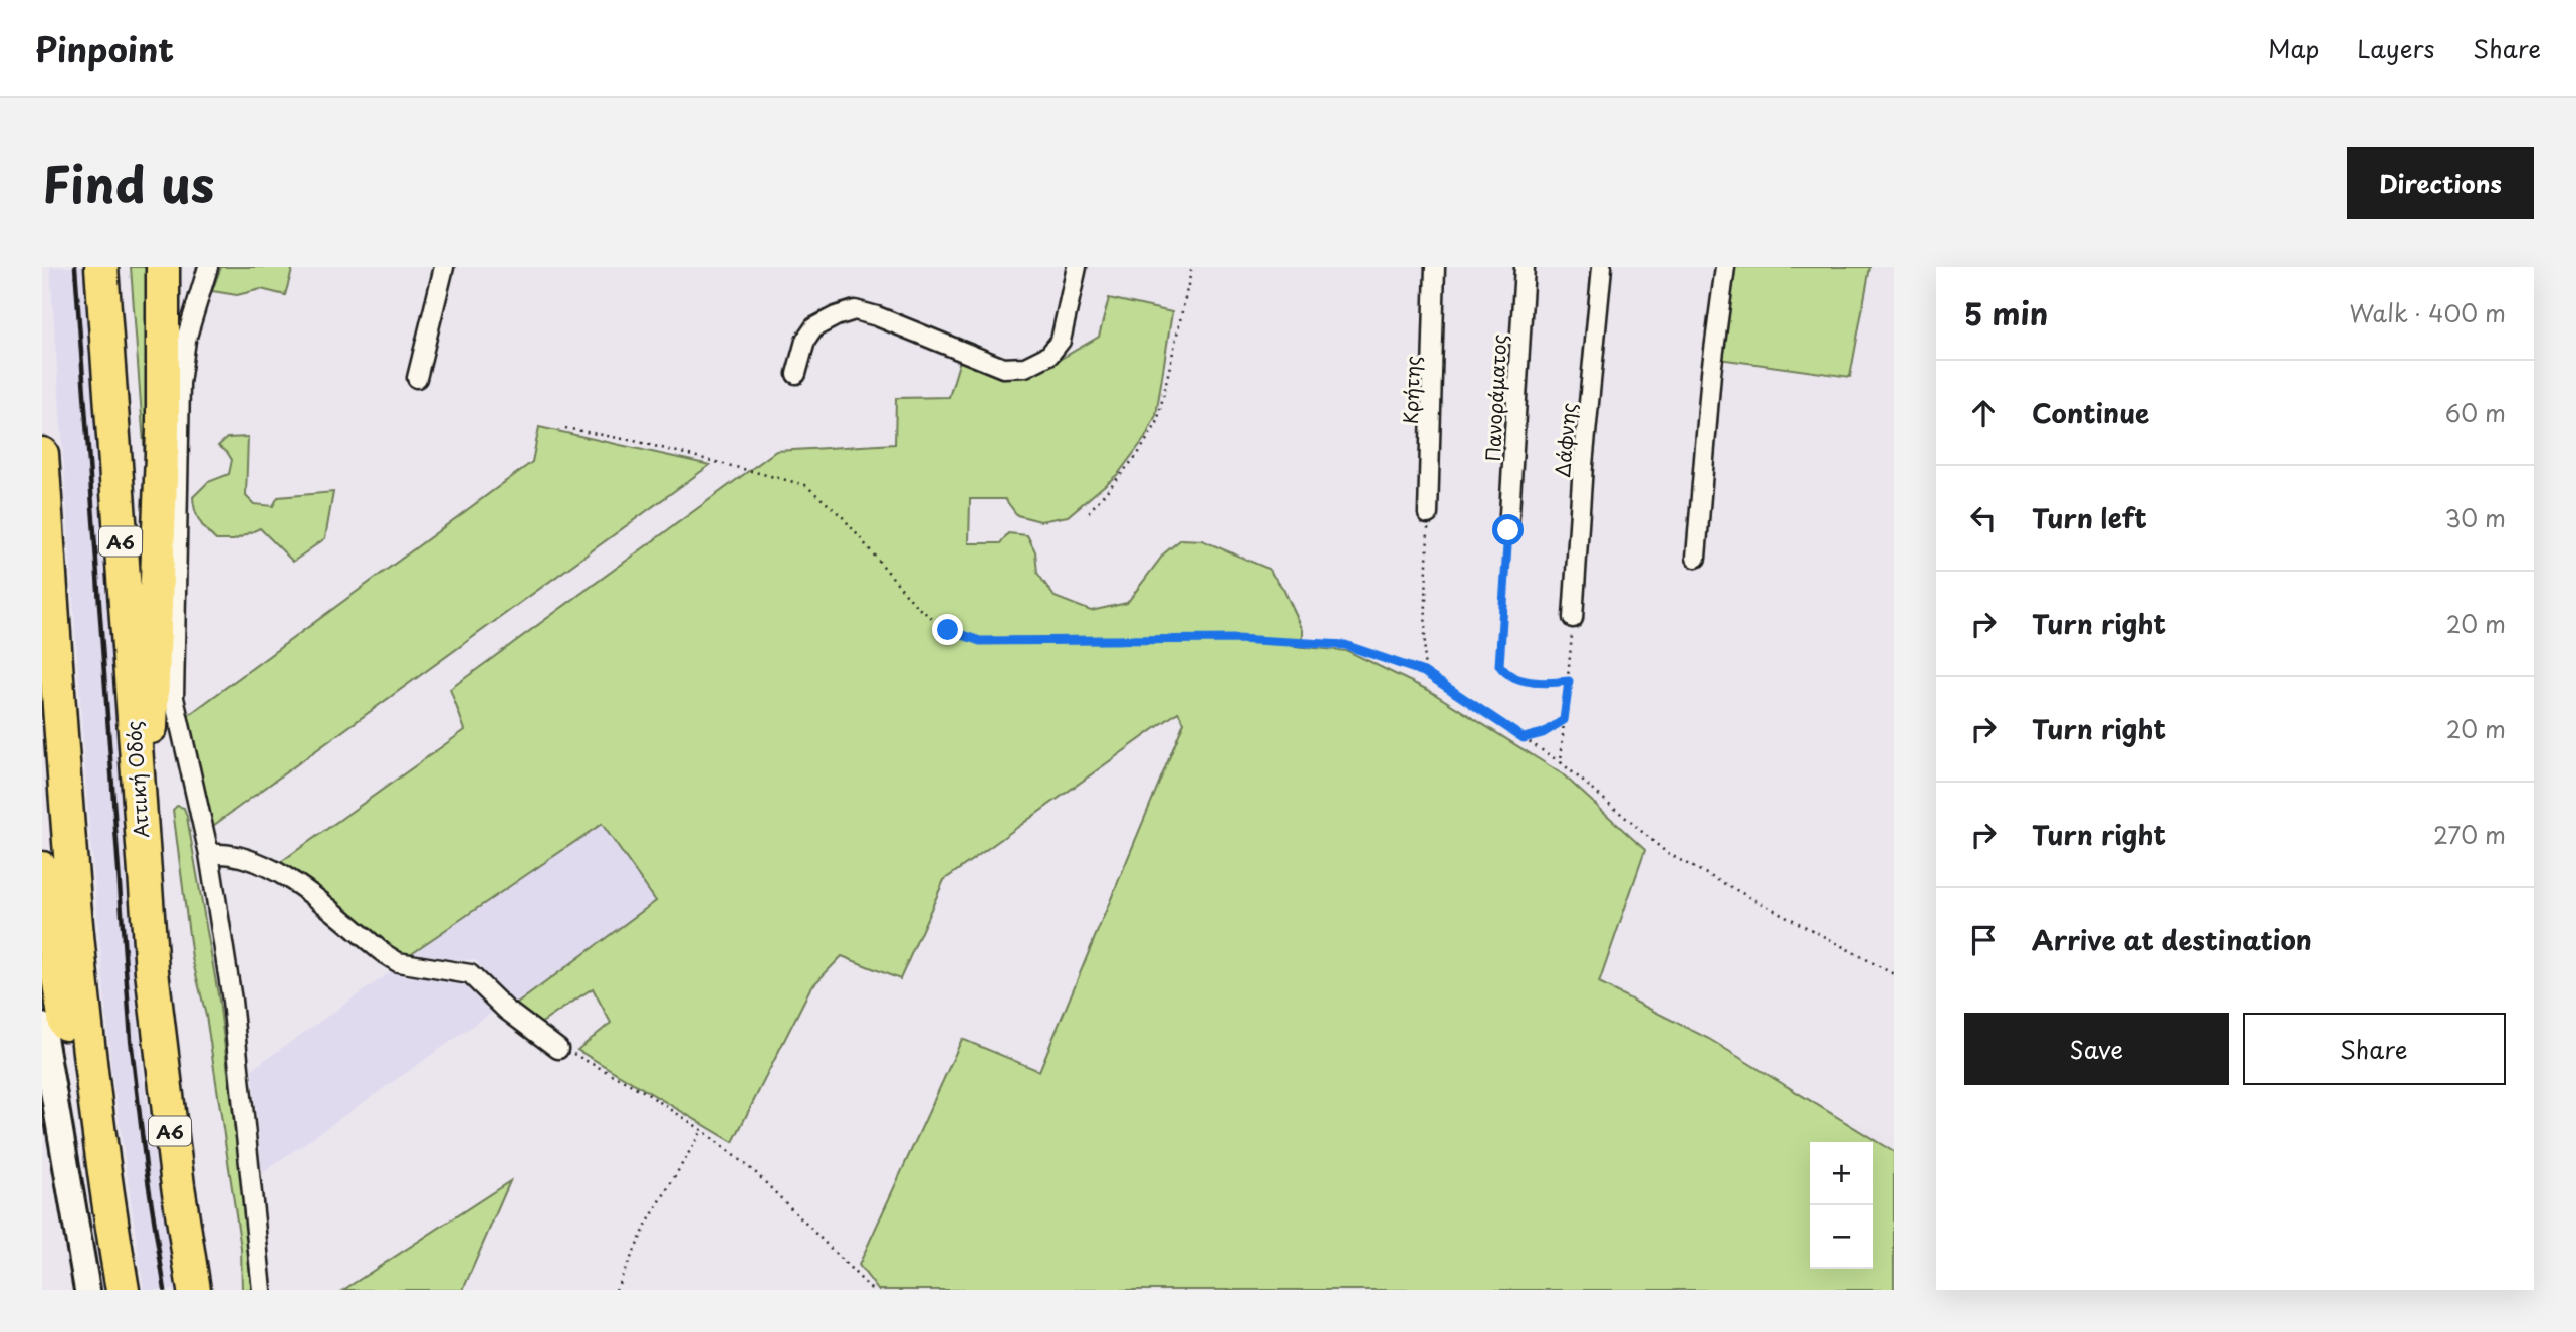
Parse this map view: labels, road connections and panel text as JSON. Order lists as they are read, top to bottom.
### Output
{
  "streets": {
    "highway": ["Α6", "Αττική Οδός"],
    "street": ["Κρήτης", "Πανοράματος", "Δάφνης"]
  },
  "page": {
    "header": "Pinpoint",
    "nav": ["Map", "Layers", "Share"],
    "title": "Find us",
    "buttons": [
      "Directions",
      ["Save", "Share"]
    ],
    "heading": ["5 min", "Walk · 400 m"],
    "list": [
      ["Continue", "60 m"],
      ["Turn left", "30 m"],
      ["Turn right", "20 m"],
      ["Turn right", "20 m"],
      ["Turn right", "270 m"],
      "Arrive at destination"
    ],
    "map_buttons": ["+", "−"]
  }
}
